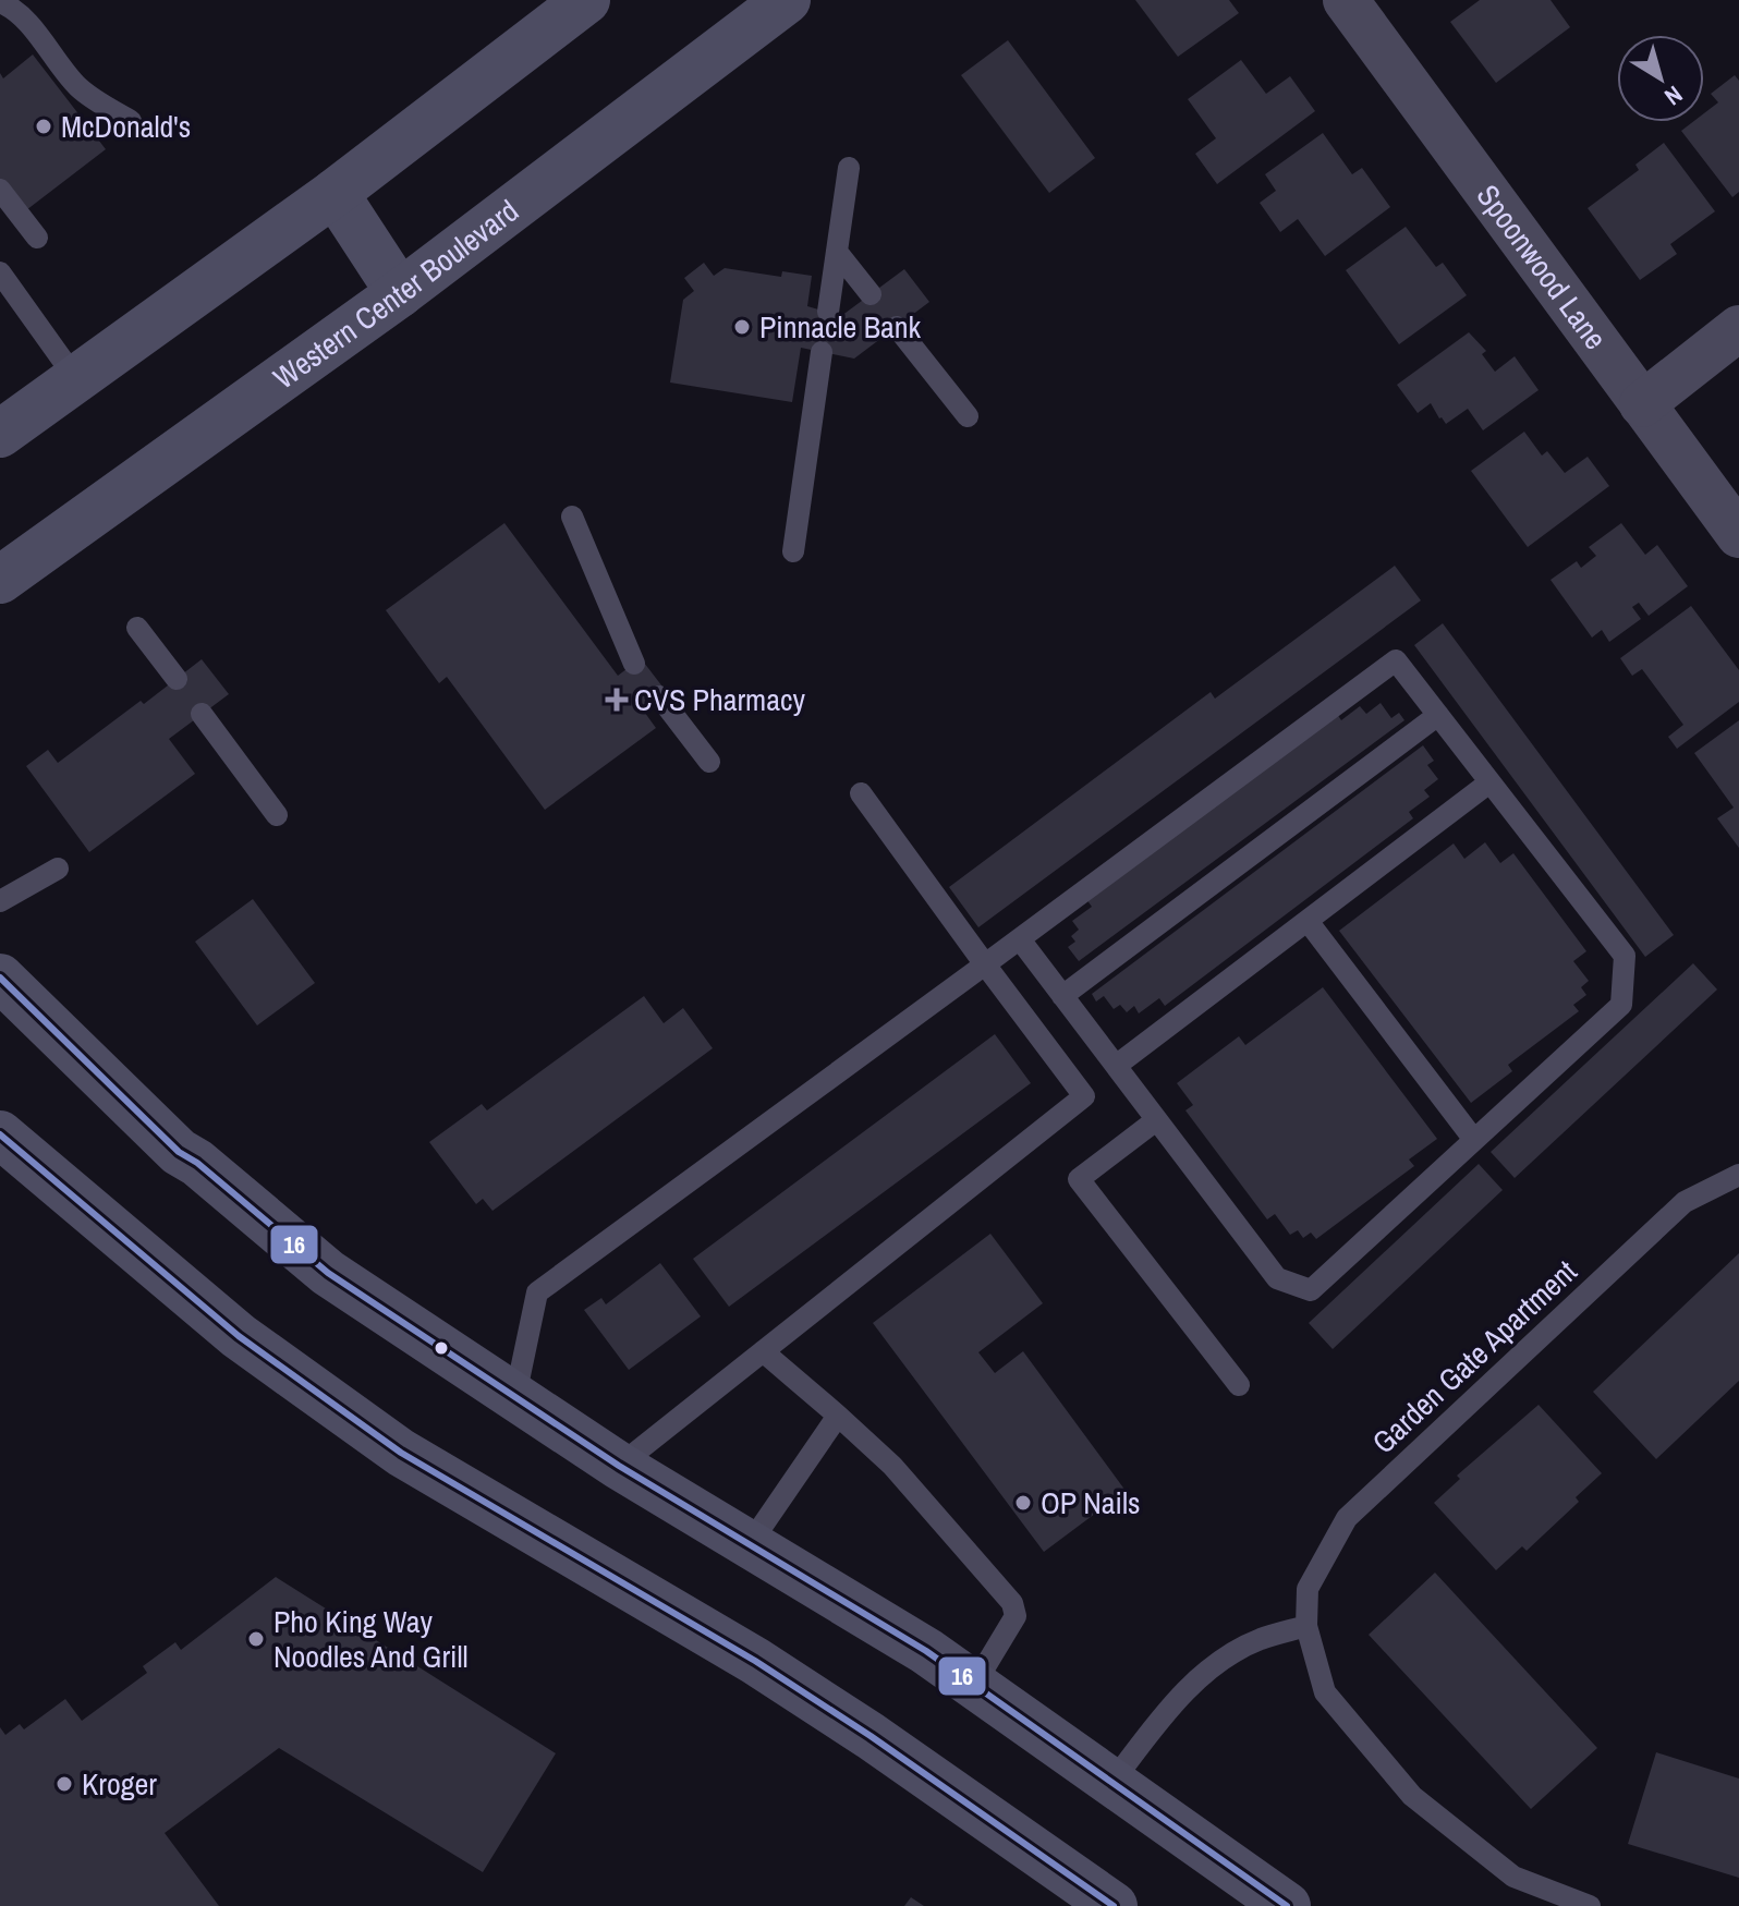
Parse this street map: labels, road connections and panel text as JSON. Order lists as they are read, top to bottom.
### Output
{
  "streets": {
    "main road": ["Western Center Boulevard"],
    "street": ["Spoonwood Lane"],
    "lane": ["Garden Gate Apartment"]
  },
  "places": {
    "other": [
      "McDonald's",
      "Pinnacle Bank",
      "OP Nails",
      "Pho King Way Noodles And Grill",
      "Kroger"
    ],
    "health": ["CVS Pharmacy"]
  },
  "lines": ["transit line 16"],
  "north": "bottom right"
}
